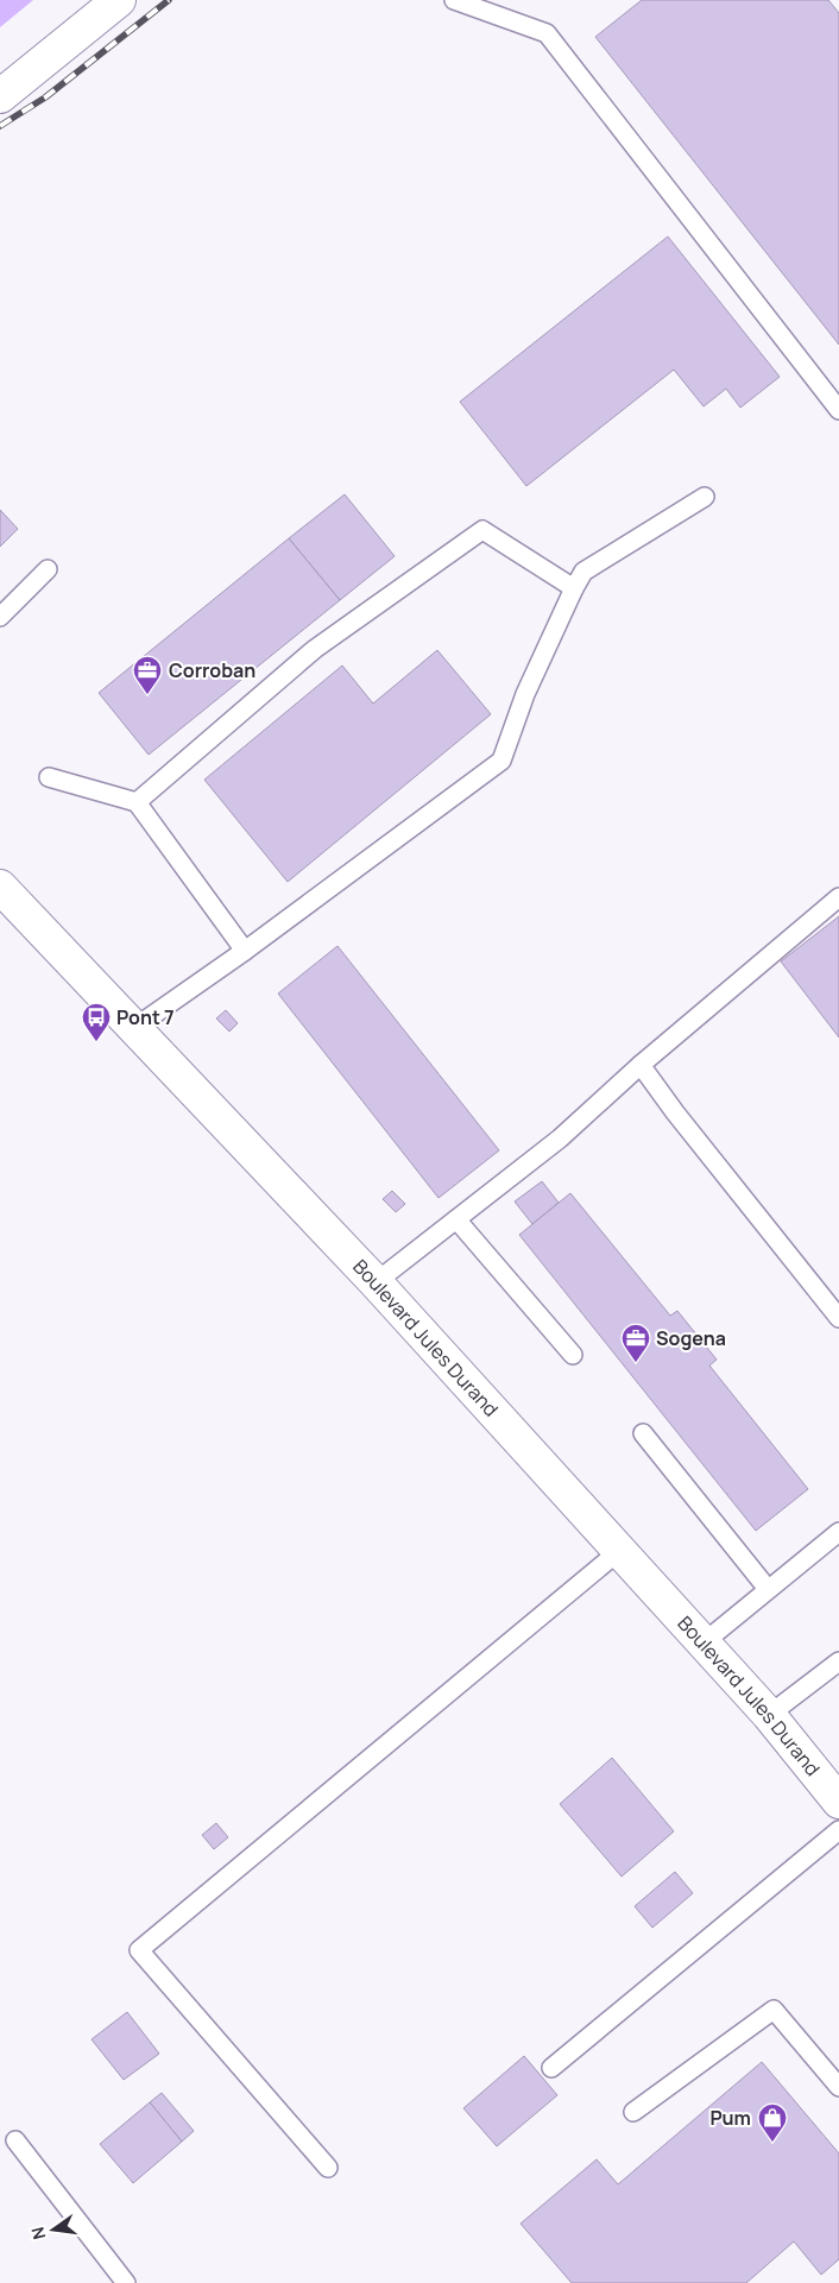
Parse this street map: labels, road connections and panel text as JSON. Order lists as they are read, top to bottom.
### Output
{
  "streets": {
    "main road": ["Boulevard Jules Durand"]
  },
  "places": {
    "office": ["Corroban", "Sogena"],
    "bus stop": ["Pont 7"],
    "shop": ["Pum"]
  },
  "north": "left"
}
